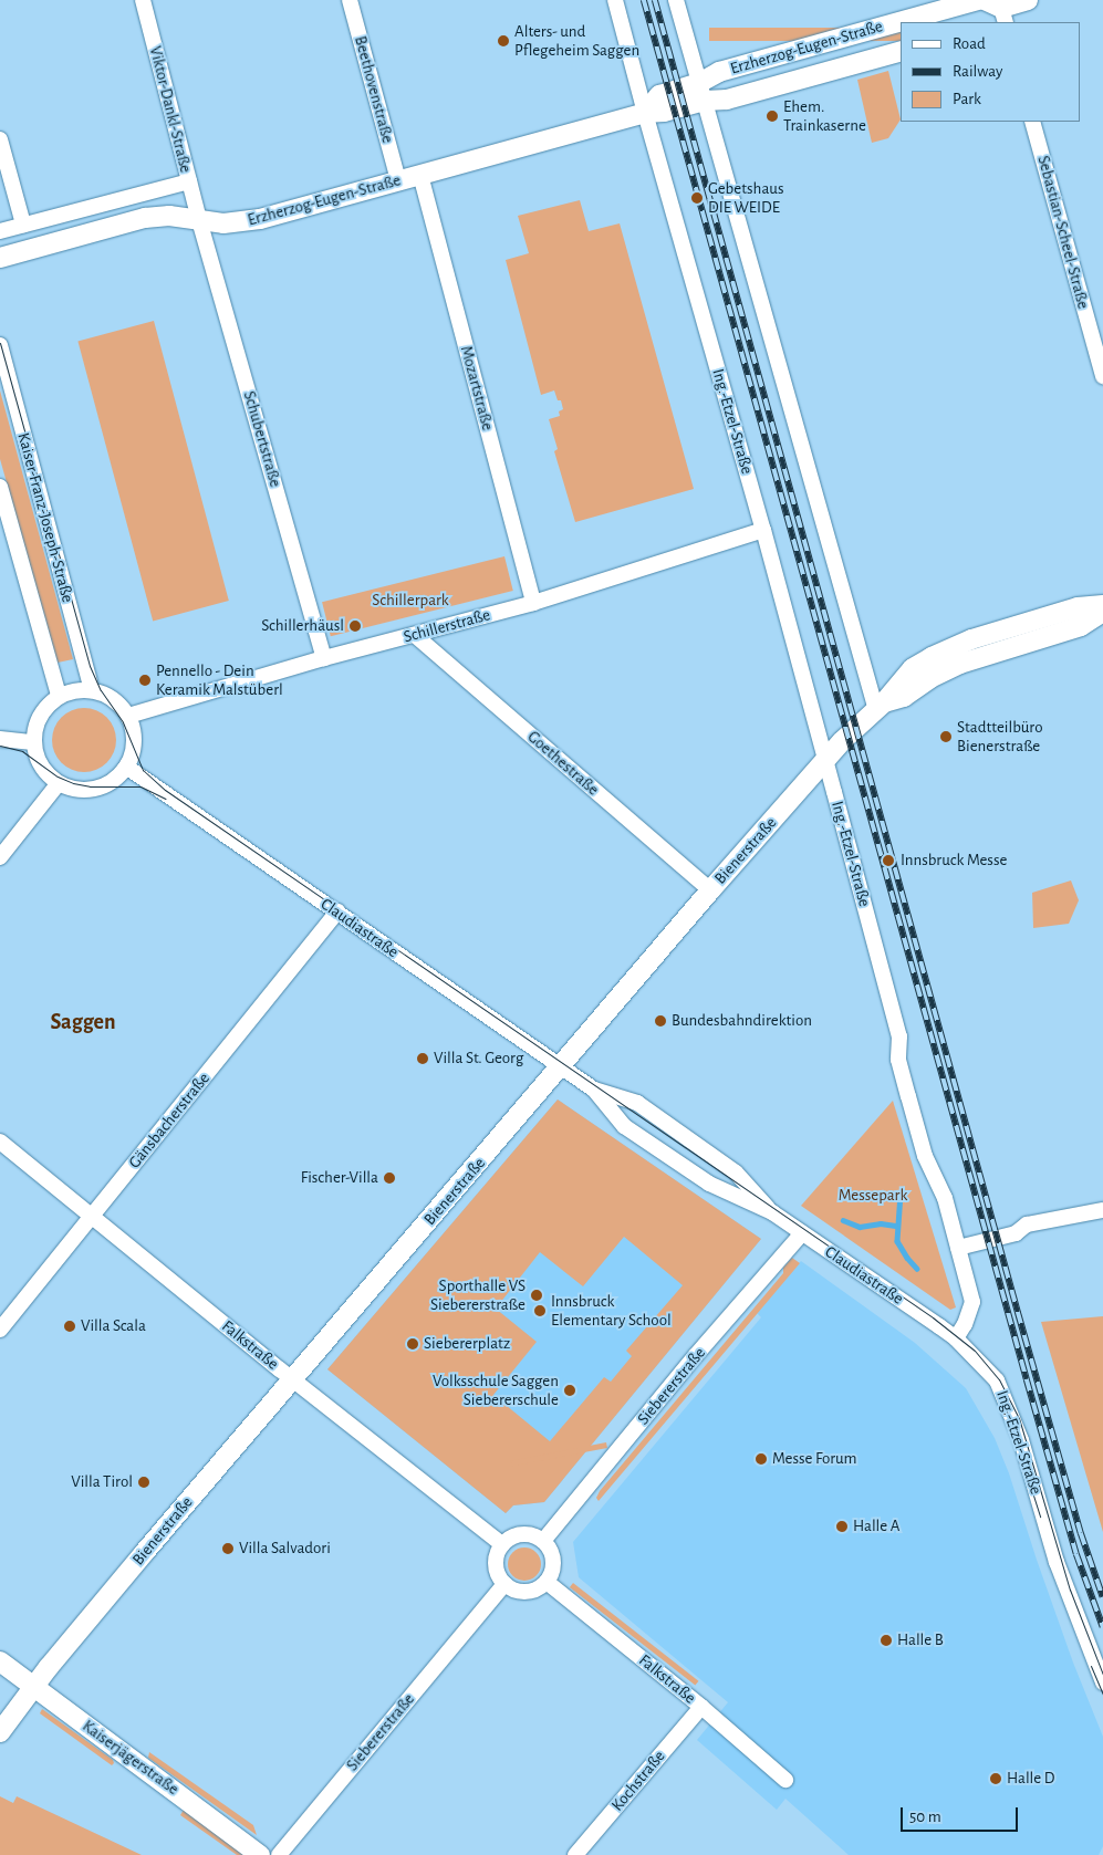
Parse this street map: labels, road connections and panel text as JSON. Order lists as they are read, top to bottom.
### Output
{
  "streets": {
    "street": [
      "Erzherzog-Eugen-Straße",
      "Beethovenstraße",
      "Viktor-Dankl-Straße",
      "Sebastian-Scheel-Straße",
      "Mozartstraße",
      "Ing.-Etzel-Straße",
      "Schubertstraße",
      "Kaiser-Franz-Joseph-Straße",
      "Schillerstraße",
      "Goethestraße",
      "Bienerstraße",
      "Claudiastraße",
      "Gänsbacherstraße",
      "Falkstraße",
      "Siebererstraße",
      "Kaiserjägerstraße",
      "Kochstraße"
    ]
  },
  "crossings": [
    ["Erzherzog-Eugen-Straße", "Beethovenstraße"],
    ["Erzherzog-Eugen-Straße", "Viktor-Dankl-Straße"],
    ["Erzherzog-Eugen-Straße", "Mozartstraße"],
    ["Erzherzog-Eugen-Straße", "Ing.-Etzel-Straße"],
    ["Erzherzog-Eugen-Straße", "Schubertstraße"],
    ["Viktor-Dankl-Straße", "Schubertstraße"],
    ["Mozartstraße", "Schillerstraße"],
    ["Ing.-Etzel-Straße", "Schillerstraße"],
    ["Ing.-Etzel-Straße", "Bienerstraße"],
    ["Ing.-Etzel-Straße", "Claudiastraße"],
    ["Schubertstraße", "Schillerstraße"],
    ["Kaiser-Franz-Joseph-Straße", "Schillerstraße"],
    ["Kaiser-Franz-Joseph-Straße", "Claudiastraße"],
    ["Schillerstraße", "Goethestraße"],
    ["Schillerstraße", "Claudiastraße"],
    ["Goethestraße", "Bienerstraße"],
    ["Bienerstraße", "Claudiastraße"],
    ["Bienerstraße", "Falkstraße"],
    ["Bienerstraße", "Kaiserjägerstraße"],
    ["Claudiastraße", "Gänsbacherstraße"],
    ["Claudiastraße", "Siebererstraße"],
    ["Gänsbacherstraße", "Falkstraße"],
    ["Falkstraße", "Siebererstraße"],
    ["Falkstraße", "Kochstraße"]
  ],
  "districts": ["Saggen"],
  "parks": ["Schillerpark", "Messepark"],
  "places": [
    "Alters- und Pflegeheim Saggen",
    "Ehem. Trainkaserne",
    "Gebetshaus DIE WEIDE",
    "Schillerhäusl",
    "Pennello - Dein Keramik Malstüberl",
    "Stadtteilbüro Bienerstraße",
    "Innsbruck Messe",
    "Bundesbahndirektion",
    "Villa St. Georg",
    "Fischer-Villa",
    "Sporthalle VS Siebererstraße",
    "Innsbruck Elementary School",
    "Villa Scala",
    "Siebererplatz",
    "Volksschule Saggen Siebererschule",
    "Messe Forum",
    "Villa Tirol",
    "Halle A",
    "Villa Salvadori",
    "Halle B",
    "Halle D"
  ],
  "legend": ["Road", "Railway", "Park"],
  "scale_bar": "50 m"
}
